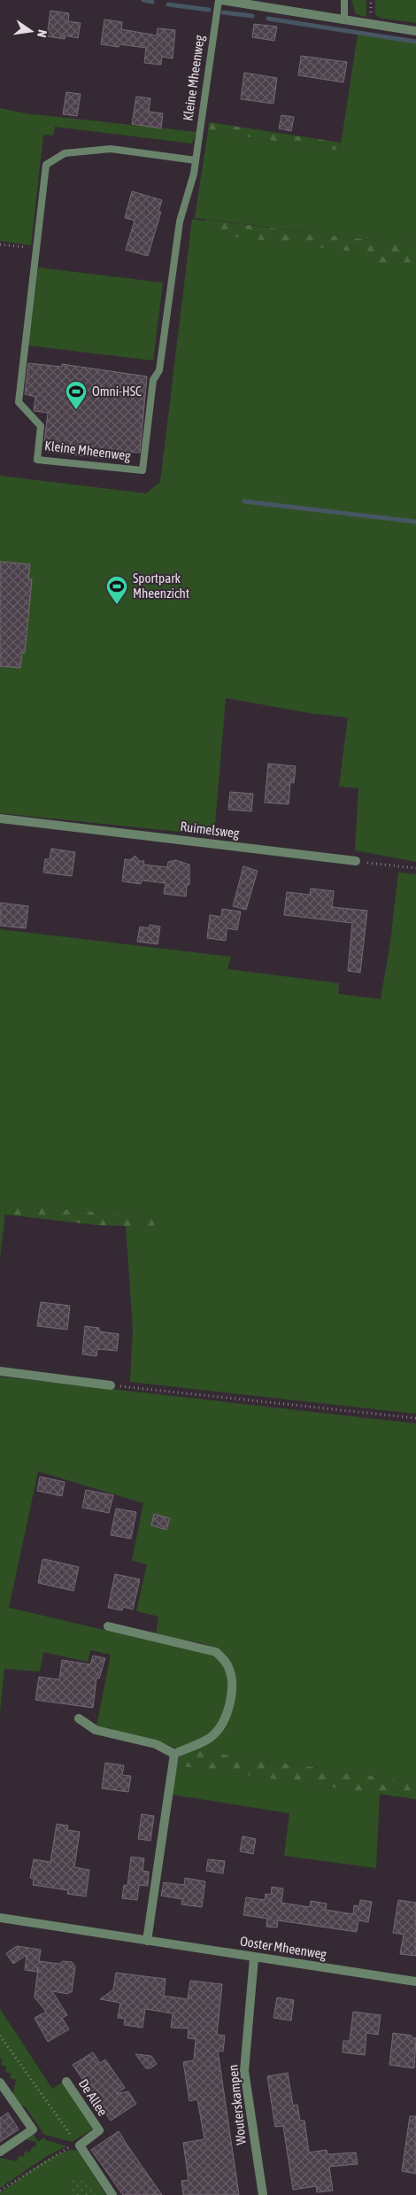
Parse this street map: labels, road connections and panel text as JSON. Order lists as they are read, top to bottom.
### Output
{
  "streets": {
    "street": [
      "Kleine Mheenweg",
      "Ruimelsweg",
      "Ooster Mheenweg",
      "De Allee",
      "Wouterskampen"
    ]
  },
  "crossings": [
    ["Ooster Mheenweg", "Wouterskampen"]
  ],
  "places": {
    "sports": ["Omni-HSC", "Sportpark Mheenzicht"]
  },
  "north": "right"
}
